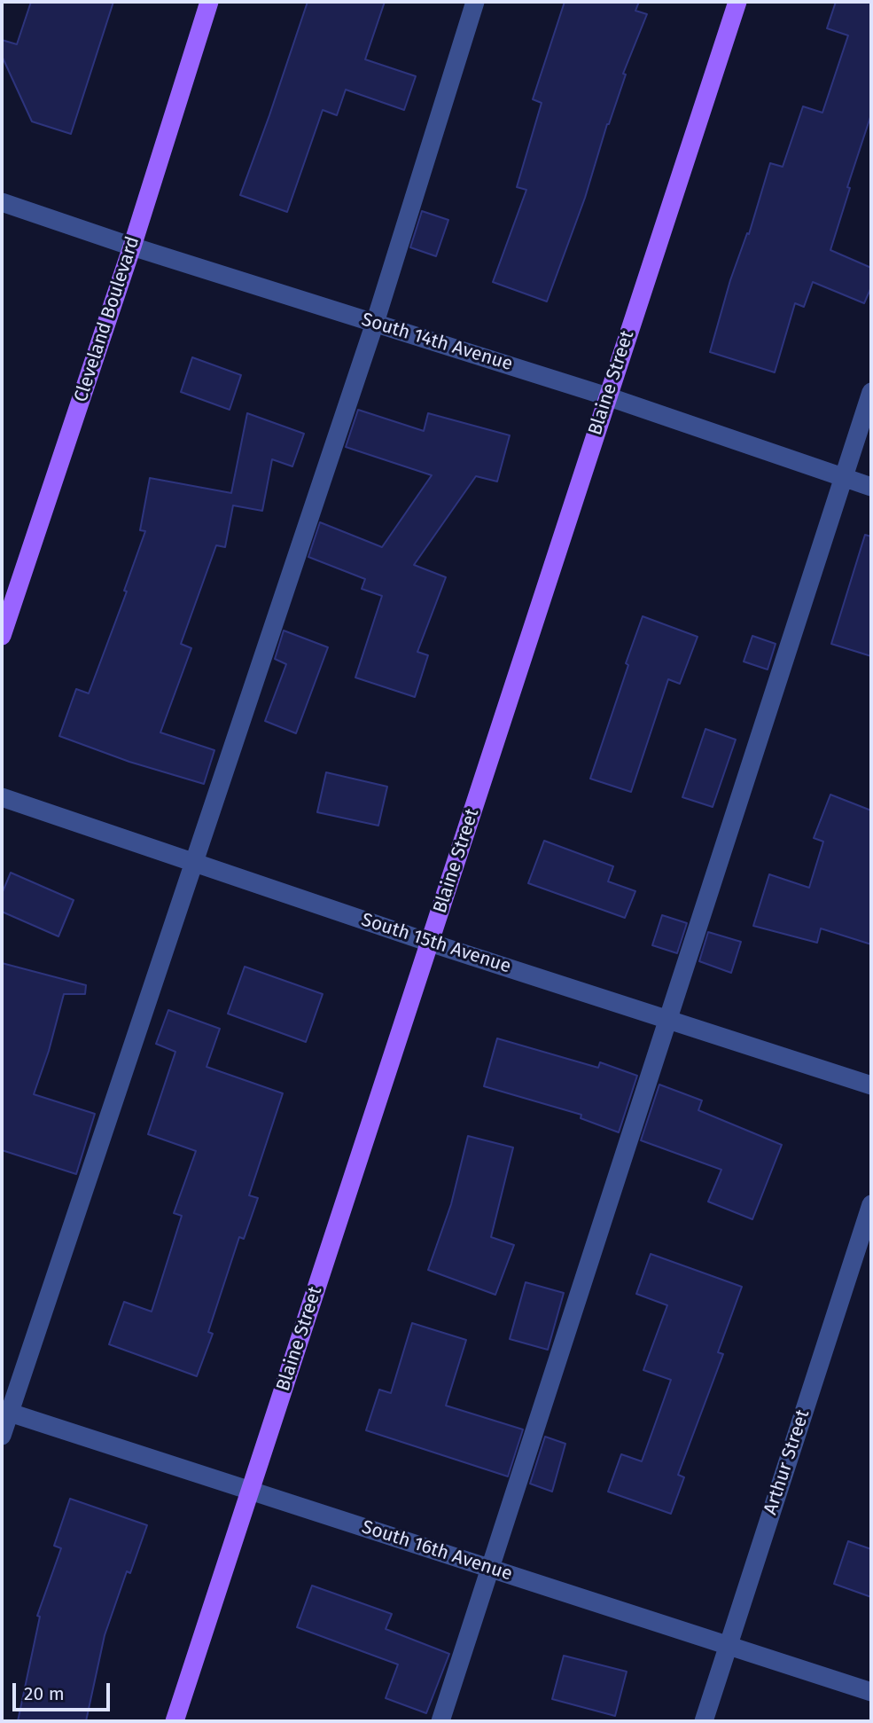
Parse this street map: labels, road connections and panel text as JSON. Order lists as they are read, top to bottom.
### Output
{
  "streets": {
    "main road": ["Cleveland Boulevard", "Blaine Street"],
    "street": [
      "South 14th Avenue",
      "South 15th Avenue",
      "Arthur Street",
      "South 16th Avenue"
    ]
  },
  "crossings": [
    ["Cleveland Boulevard", "South 14th Avenue"],
    ["South 14th Avenue", "Blaine Street"],
    ["Blaine Street", "South 15th Avenue"],
    ["Blaine Street", "South 16th Avenue"],
    ["Arthur Street", "South 16th Avenue"]
  ],
  "scale_bar": "20 m"
}
